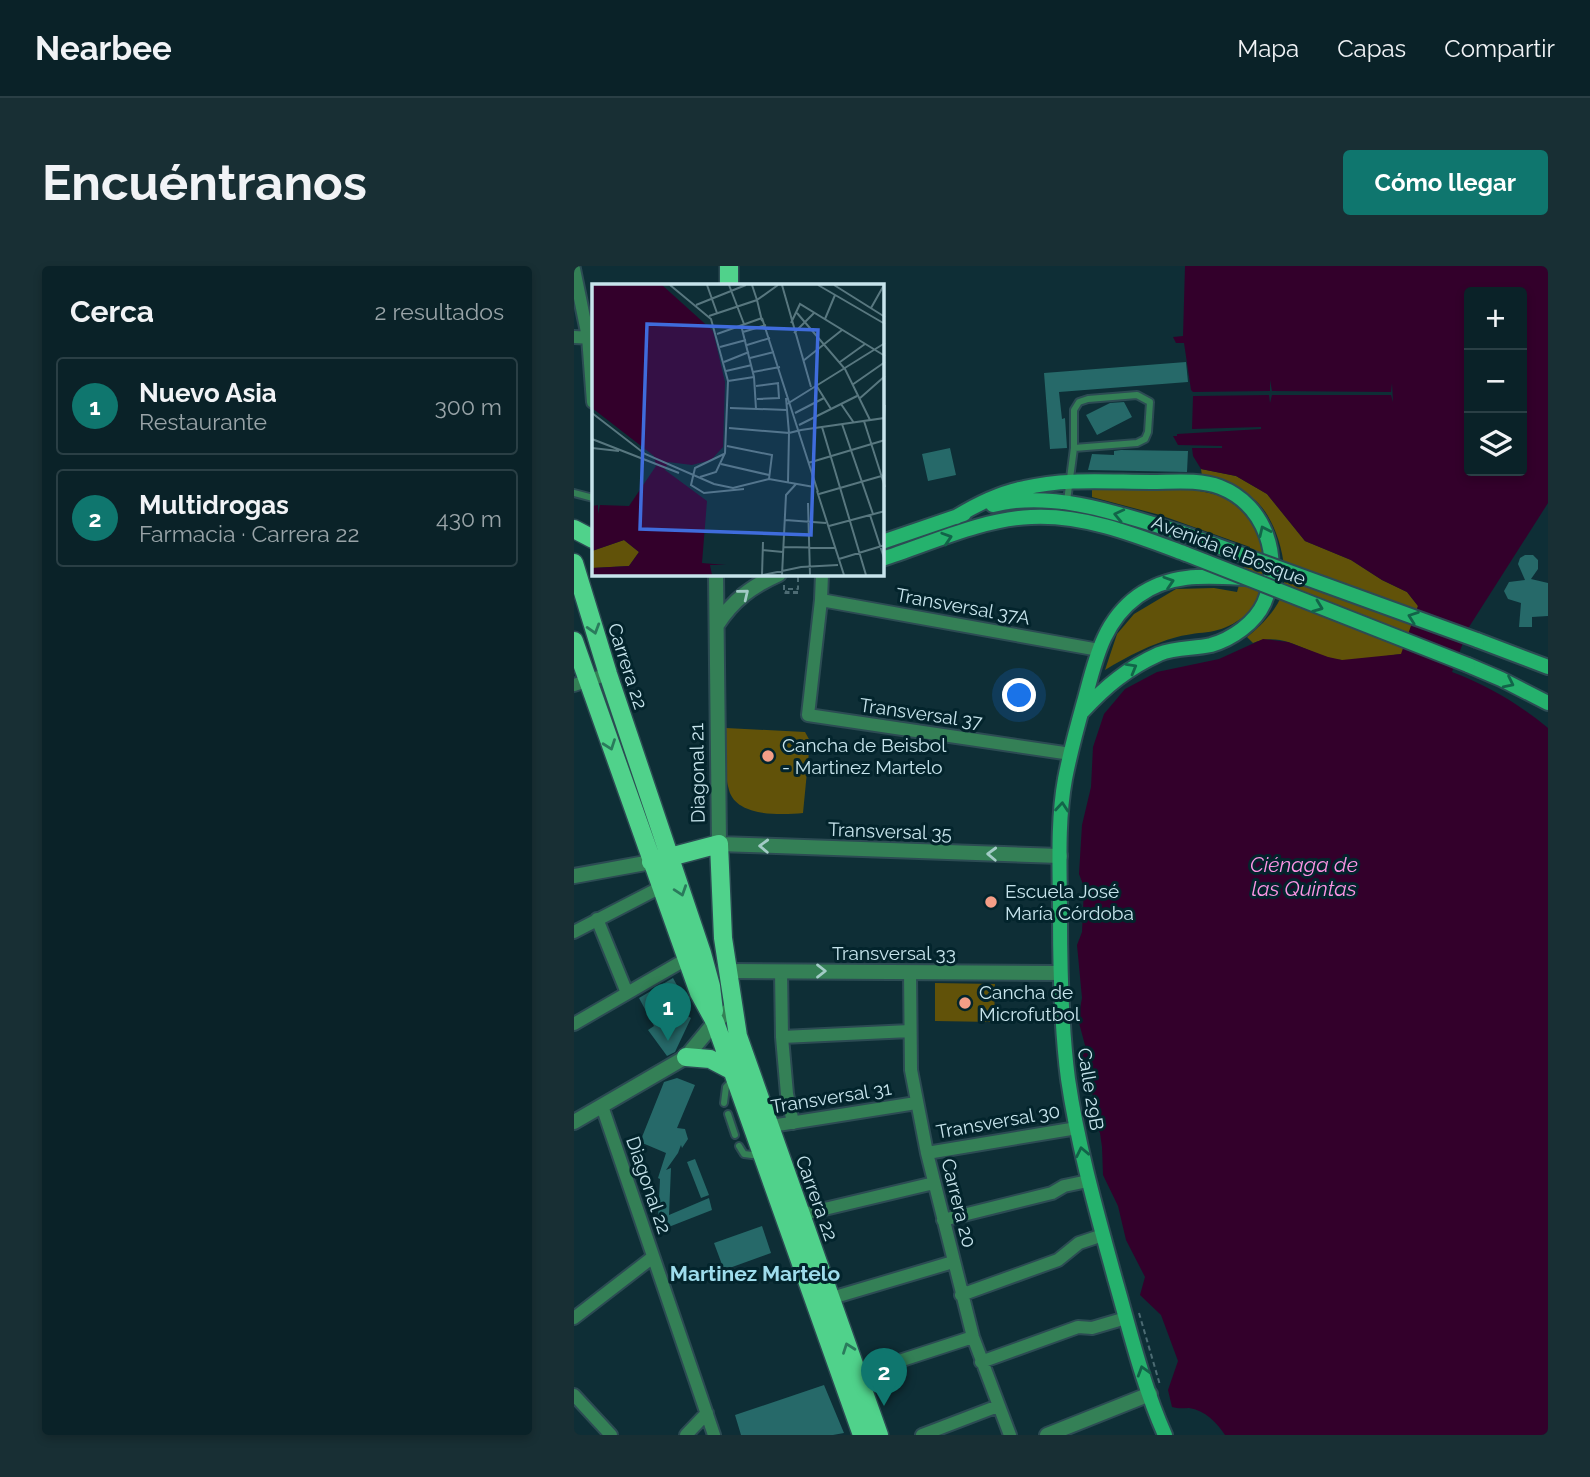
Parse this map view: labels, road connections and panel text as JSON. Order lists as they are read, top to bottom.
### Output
{
  "streets": {
    "main road": [
      "Avenida el Bosque",
      "Carrera 22",
      "Diagonal 21",
      "Calle 29B"
    ],
    "street": [
      "Transversal 37A",
      "Transversal 37",
      "Transversal 35",
      "Transversal 33",
      "Transversal 31",
      "Transversal 30",
      "Diagonal 22",
      "Carrera 20"
    ]
  },
  "crossings": [
    ["Avenida el Bosque", "Calle 29B"],
    ["Transversal 37A", "Transversal 37"],
    ["Transversal 37A", "Calle 29B"],
    ["Carrera 22", "Diagonal 21"],
    ["Carrera 22", "Transversal 33"],
    ["Carrera 22", "Transversal 31"],
    ["Transversal 37", "Calle 29B"],
    ["Diagonal 21", "Transversal 35"],
    ["Diagonal 21", "Transversal 33"],
    ["Transversal 35", "Calle 29B"],
    ["Transversal 33", "Calle 29B"],
    ["Transversal 33", "Carrera 20"],
    ["Calle 29B", "Transversal 30"],
    ["Transversal 31", "Carrera 20"],
    ["Transversal 30", "Carrera 20"]
  ],
  "one_way": ["Transversal 35"],
  "districts": ["Martinez Martelo"],
  "water": ["Ciénaga de las Quintas"],
  "places": ["Cancha de Beisbol - Martinez Martelo", "Escuela José María Córdoba", "Cancha de Microfutbol"],
  "page": {
    "header": "Nearbee",
    "nav": ["Mapa", "Capas", "Compartir"],
    "buttons": "Cómo llegar",
    "title": "Encuéntranos",
    "heading": ["Cerca", "2 resultados"],
    "map_buttons": ["+", "−"],
    "list": [
      {
        "mark": "1",
        "name": "Nuevo Asia",
        "note": "Restaurante",
        "value": "300 m"
      },
      {
        "mark": "2",
        "name": "Multidrogas",
        "note": "Farmacia · Carrera 22",
        "value": "430 m"
      }
    ],
    "pins": ["1", "2"]
  }
}
